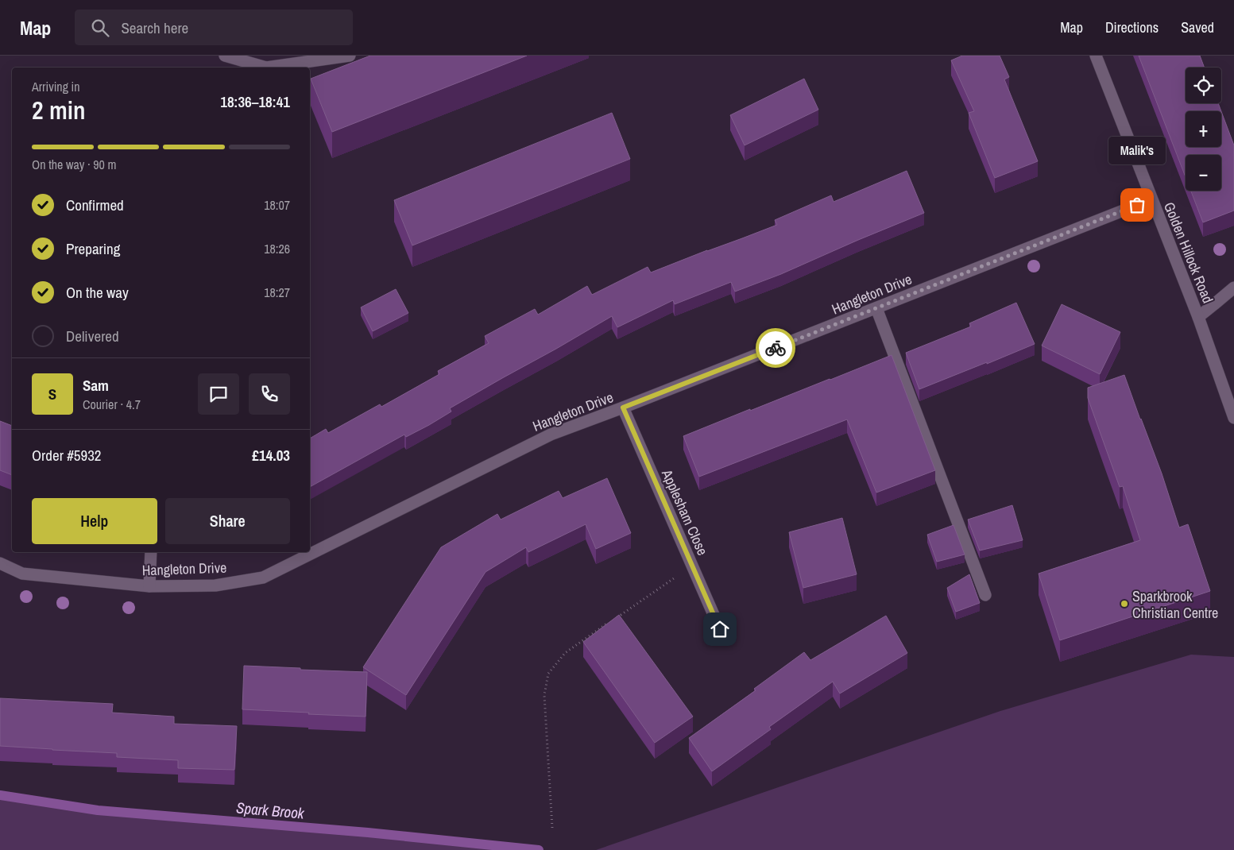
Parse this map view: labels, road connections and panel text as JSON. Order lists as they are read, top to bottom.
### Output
{
  "streets": {
    "street": ["Golden Hillock Road", "Hangleton Drive", "Applesham Close"]
  },
  "crossings": [
    ["Golden Hillock Road", "Hangleton Drive"],
    ["Hangleton Drive", "Applesham Close"]
  ],
  "water": ["Spark Brook"],
  "places": ["Malik's", "Sparkbrook Christian Centre"],
  "page": {
    "header": "Map",
    "search": "Search here",
    "nav": ["Map", "Directions", "Saved"],
    "map_buttons": ["+", "−"],
    "heading": ["2 min", "Arriving in", "18:36–18:41"],
    "panel": [
      "Sam",
      "Courier · 4.7",
      "Order #5932",
      "£14.03"
    ],
    "bar": "On the way · 90 m",
    "bubble": "Malik's",
    "list": [
      ["Confirmed", "18:07"],
      ["Preparing", "18:26"],
      ["On the way", "18:27"],
      "Delivered"
    ],
    "round": "S",
    "buttons": ["Help", "Share"]
  }
}
